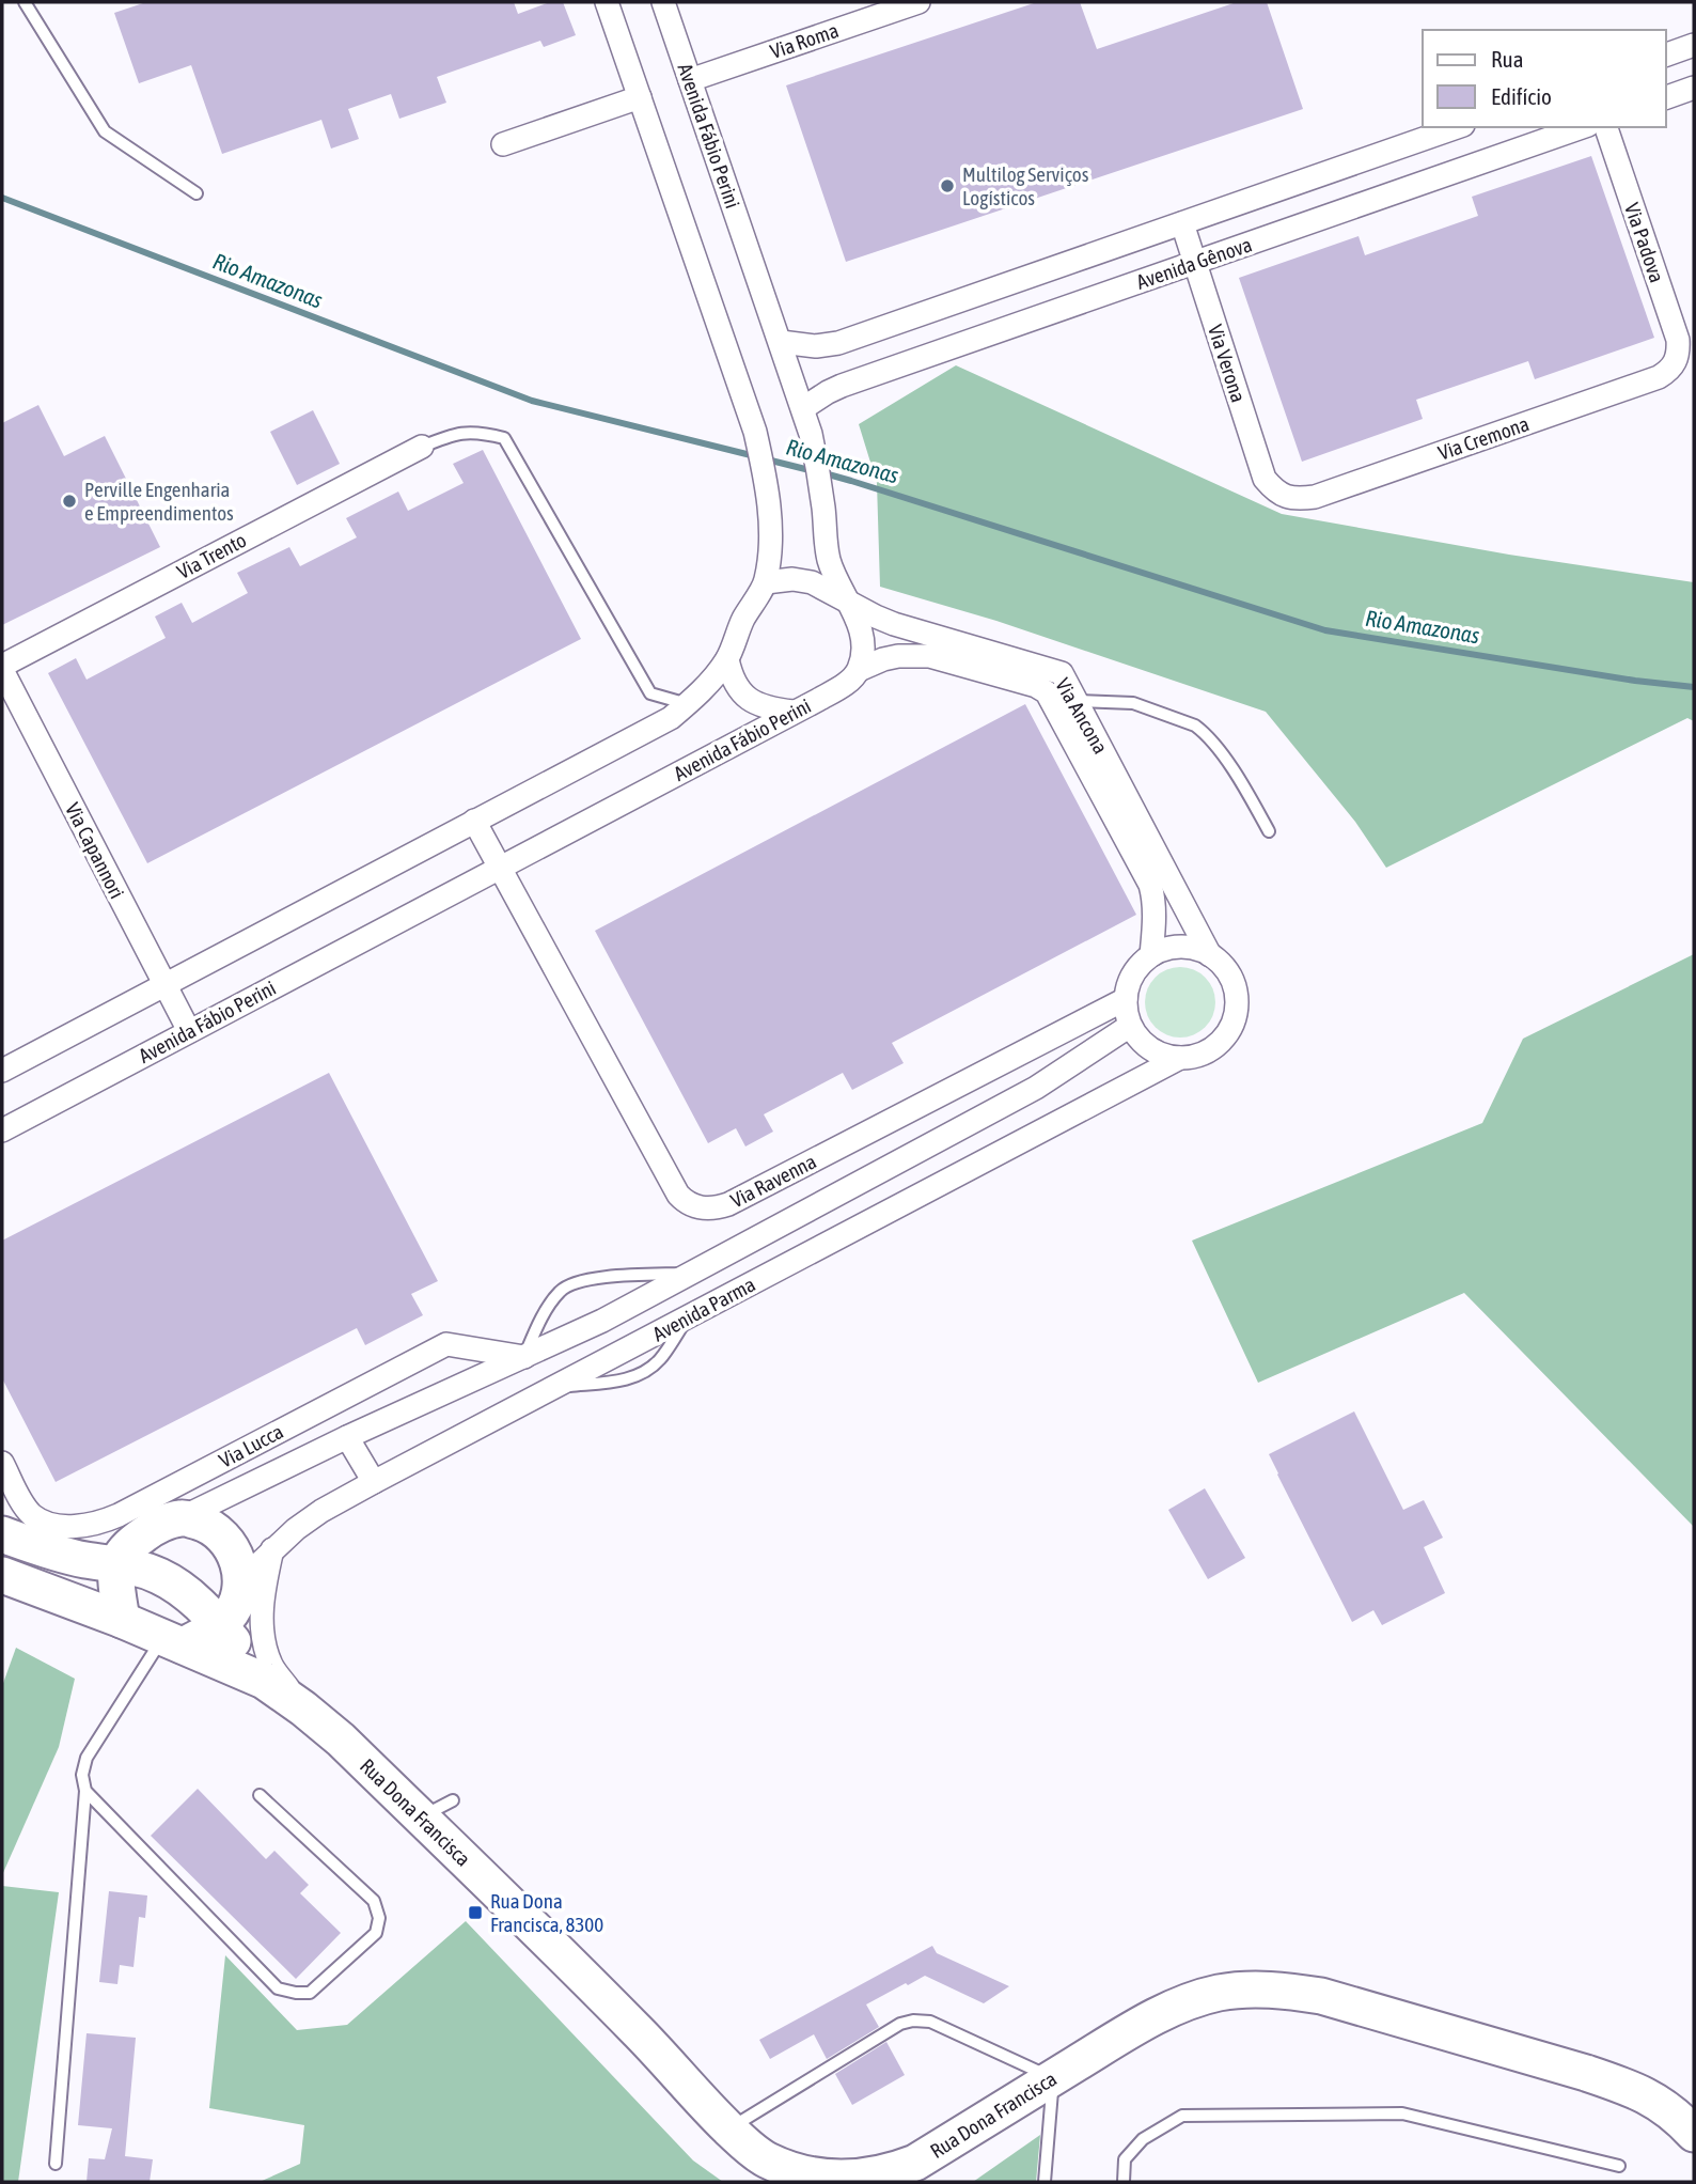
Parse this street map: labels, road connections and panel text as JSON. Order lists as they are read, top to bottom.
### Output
{
  "streets": {
    "main road": ["Rua Dona Francisca"],
    "street": [
      "Via Roma",
      "Avenida Fábio Perini",
      "Via Padova",
      "Avenida Gênova",
      "Via Verona",
      "Via Cremona",
      "Via Trento",
      "Via Ancona",
      "Via Capannori",
      "Via Ravenna",
      "Avenida Parma",
      "Via Lucca"
    ]
  },
  "crossings": [
    ["Via Roma", "Avenida Fábio Perini"],
    ["Avenida Fábio Perini", "Avenida Gênova"],
    ["Avenida Fábio Perini", "Via Ancona"],
    ["Avenida Fábio Perini", "Via Capannori"],
    ["Avenida Fábio Perini", "Via Ravenna"],
    ["Via Padova", "Via Cremona"],
    ["Avenida Gênova", "Via Verona"],
    ["Via Verona", "Via Cremona"],
    ["Via Trento", "Via Capannori"],
    ["Via Ancona", "Via Ravenna"],
    ["Via Ancona", "Avenida Parma"],
    ["Via Ravenna", "Avenida Parma"],
    ["Avenida Parma", "Via Lucca"]
  ],
  "water": ["Rio Amazonas"],
  "places": {
    "other": ["Multilog Serviços Logísticos", "Perville Engenharia e Empreendimentos"],
    "transit": ["Rua Dona Francisca, 8300"]
  },
  "legend": ["Rua", "Edifício"]
}
